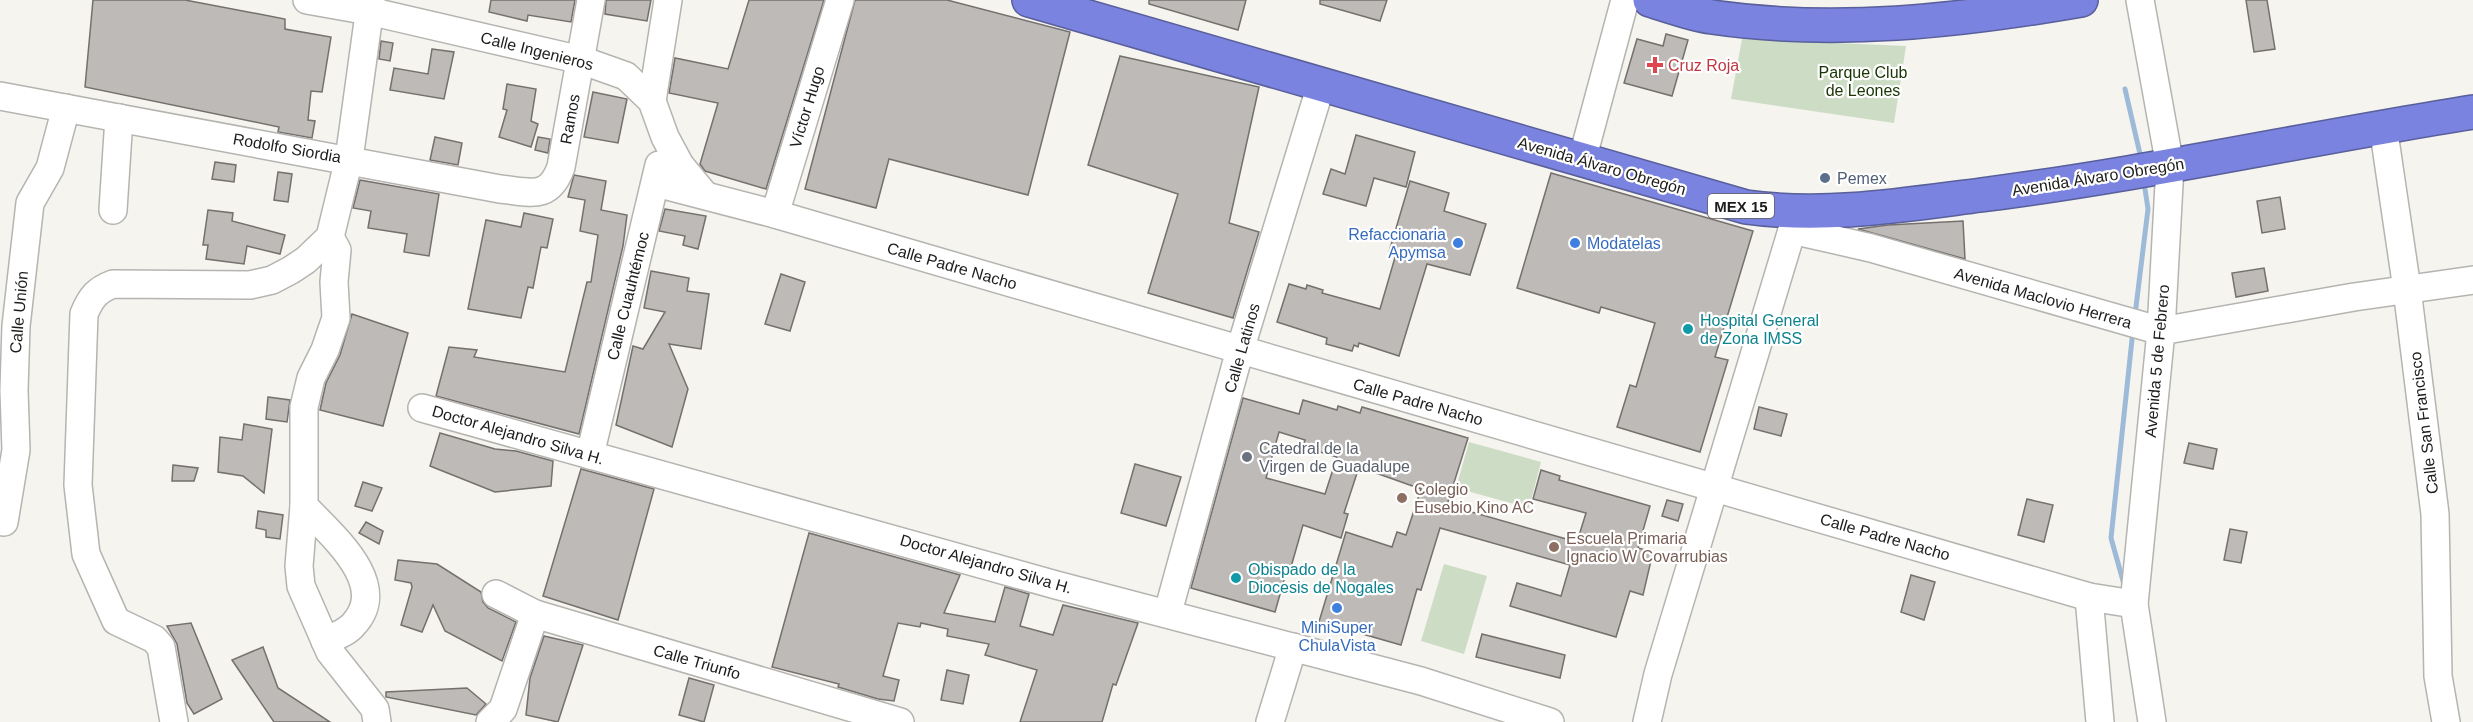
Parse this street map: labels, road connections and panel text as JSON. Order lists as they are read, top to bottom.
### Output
{
  "streets": {
    "highway": ["Avenida Álvaro Obregón", "MEX 15"],
    "street": [
      "Calle Ingenieros",
      "Víctor Hugo",
      "Ramos",
      "Rodolfo Siordia",
      "Calle Padre Nacho",
      "Calle Cuauhtémoc",
      "Avenida Maclovio Herrera",
      "Calle Unión",
      "Calle Latinos",
      "Avenida 5 de Febrero",
      "Calle San Francisco",
      "Doctor Alejandro Silva H.",
      "Calle Triunfo"
    ]
  },
  "crossings": [
    ["Calle Ingenieros", "Ramos"],
    ["Calle Ingenieros", "Calle Padre Nacho"],
    ["Calle Ingenieros", "Calle Cuauhtémoc"],
    ["Víctor Hugo", "Calle Padre Nacho"],
    ["Ramos", "Rodolfo Siordia"],
    ["Rodolfo Siordia", "Calle Unión"],
    ["Avenida Álvaro Obregón", "Avenida Maclovio Herrera"],
    ["Avenida Álvaro Obregón", "Calle Latinos"],
    ["Avenida Álvaro Obregón", "Avenida 5 de Febrero"],
    ["Avenida Álvaro Obregón", "Calle San Francisco"],
    ["Calle Padre Nacho", "Calle Latinos"],
    ["Calle Padre Nacho", "Avenida 5 de Febrero"],
    ["Calle Cuauhtémoc", "Doctor Alejandro Silva H."],
    ["Avenida Maclovio Herrera", "Avenida 5 de Febrero"],
    ["Avenida Maclovio Herrera", "Calle San Francisco"],
    ["Calle Latinos", "Doctor Alejandro Silva H."]
  ],
  "parks": ["Parque Club de Leones"],
  "places": {
    "health": ["Cruz Roja"],
    "other": [
      "Pemex",
      "Refaccionaria Apymsa",
      "Modatelas",
      "Hospital General de Zona IMSS",
      "Catedral de la Virgen de Guadalupe",
      "Colegio Eusebio Kino AC",
      "Escuela Primaria Ignacio W Covarrubias",
      "Obispado de la Diocesis de Nogales",
      "MiniSuper ChulaVista"
    ]
  }
}
